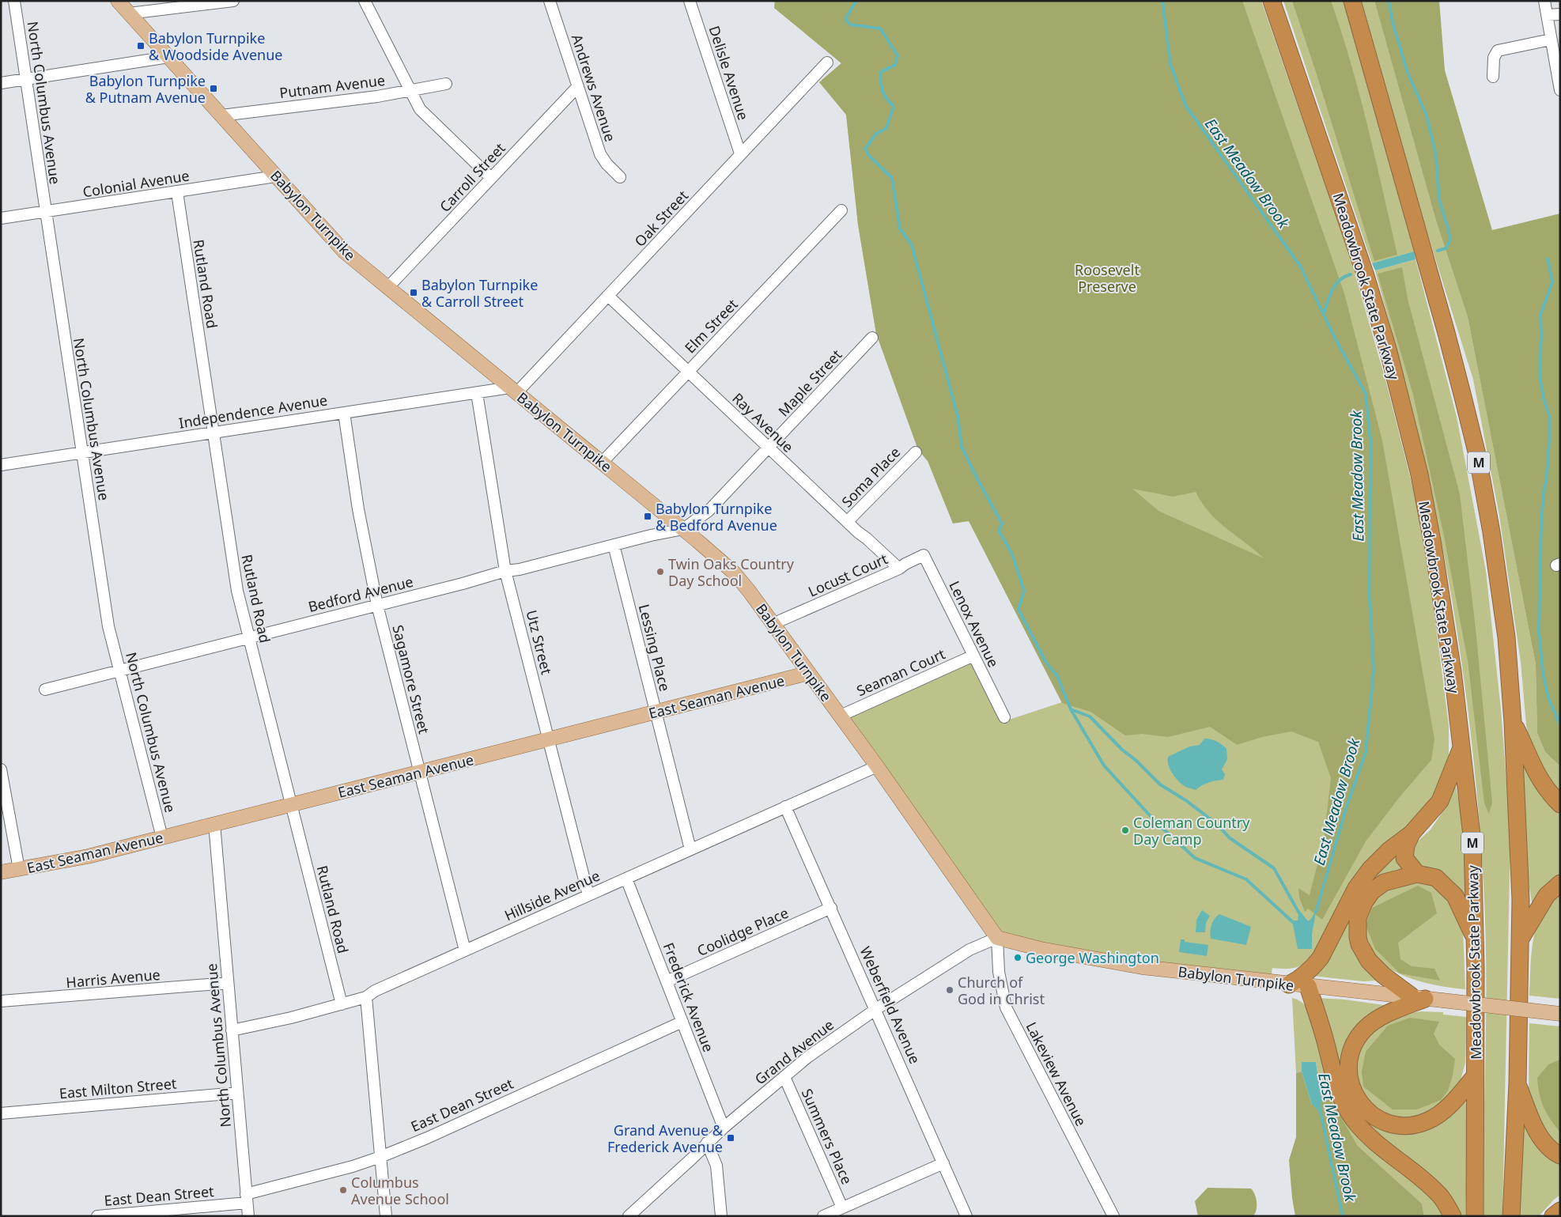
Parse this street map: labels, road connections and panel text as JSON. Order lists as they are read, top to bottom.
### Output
{
  "streets": {
    "highway": ["Meadowbrook State Parkway", "M"],
    "main road": ["Babylon Turnpike", "East Seaman Avenue"],
    "street": [
      "Delisle Avenue",
      "Putnam Avenue",
      "Andrews Avenue",
      "North Columbus Avenue",
      "Carroll Street",
      "Colonial Avenue",
      "Oak Street",
      "Rutland Road",
      "Elm Street",
      "Maple Street",
      "Independence Avenue",
      "Ray Avenue",
      "Soma Place",
      "Locust Court",
      "Bedford Avenue",
      "Lenox Avenue",
      "Utz Street",
      "Lessing Place",
      "Seaman Court",
      "Sagamore Street",
      "Hillside Avenue",
      "Coolidge Place",
      "Harris Avenue",
      "Frederick Avenue",
      "Weberfield Avenue",
      "Grand Avenue",
      "Lakeview Avenue",
      "East Milton Street",
      "East Dean Street",
      "Summers Place"
    ]
  },
  "crossings": [
    ["Delisle Avenue", "Oak Street"],
    ["Putnam Avenue", "Babylon Turnpike"],
    ["Andrews Avenue", "Carroll Street"],
    ["North Columbus Avenue", "Colonial Avenue"],
    ["North Columbus Avenue", "Independence Avenue"],
    ["North Columbus Avenue", "Bedford Avenue"],
    ["North Columbus Avenue", "East Seaman Avenue"],
    ["North Columbus Avenue", "Hillside Avenue"],
    ["North Columbus Avenue", "Harris Avenue"],
    ["North Columbus Avenue", "East Milton Street"],
    ["North Columbus Avenue", "East Dean Street"],
    ["Carroll Street", "Babylon Turnpike"],
    ["Colonial Avenue", "Babylon Turnpike"],
    ["Colonial Avenue", "Rutland Road"],
    ["Babylon Turnpike", "Oak Street"],
    ["Babylon Turnpike", "Elm Street"],
    ["Babylon Turnpike", "Maple Street"],
    ["Babylon Turnpike", "Independence Avenue"],
    ["Babylon Turnpike", "Locust Court"],
    ["Babylon Turnpike", "Bedford Avenue"],
    ["Babylon Turnpike", "Seaman Court"],
    ["Babylon Turnpike", "East Seaman Avenue"],
    ["Babylon Turnpike", "Hillside Avenue"],
    ["Babylon Turnpike", "Grand Avenue"],
    ["Babylon Turnpike", "Lakeview Avenue"],
    ["Oak Street", "Independence Avenue"],
    ["Oak Street", "Ray Avenue"],
    ["Rutland Road", "Independence Avenue"],
    ["Rutland Road", "Bedford Avenue"],
    ["Rutland Road", "East Seaman Avenue"],
    ["Rutland Road", "Hillside Avenue"],
    ["Elm Street", "Ray Avenue"],
    ["Maple Street", "Ray Avenue"],
    ["Maple Street", "Bedford Avenue"],
    ["Independence Avenue", "Utz Street"],
    ["Independence Avenue", "Sagamore Street"],
    ["Ray Avenue", "Soma Place"],
    ["Ray Avenue", "Locust Court"],
    ["Locust Court", "Lenox Avenue"],
    ["Bedford Avenue", "Utz Street"],
    ["Bedford Avenue", "Lessing Place"],
    ["Bedford Avenue", "Sagamore Street"],
    ["Lenox Avenue", "Seaman Court"],
    ["Utz Street", "East Seaman Avenue"],
    ["Utz Street", "Hillside Avenue"],
    ["Lessing Place", "East Seaman Avenue"],
    ["Lessing Place", "Hillside Avenue"],
    ["Sagamore Street", "East Seaman Avenue"],
    ["Sagamore Street", "Hillside Avenue"],
    ["Hillside Avenue", "Frederick Avenue"],
    ["Hillside Avenue", "Weberfield Avenue"],
    ["Coolidge Place", "Frederick Avenue"],
    ["Coolidge Place", "Weberfield Avenue"],
    ["Frederick Avenue", "Grand Avenue"],
    ["Frederick Avenue", "East Dean Street"],
    ["Weberfield Avenue", "Grand Avenue"],
    ["Grand Avenue", "Lakeview Avenue"],
    ["Grand Avenue", "Summers Place"]
  ],
  "water": ["East Meadow Brook"],
  "parks": ["Roosevelt Preserve"],
  "places": {
    "transit": [
      "Babylon Turnpike & Woodside Avenue",
      "Babylon Turnpike & Putnam Avenue",
      "Babylon Turnpike & Carroll Street",
      "Babylon Turnpike & Bedford Avenue",
      "Grand Avenue & Frederick Avenue"
    ],
    "other": [
      "Twin Oaks Country Day School",
      "Coleman Country Day Camp",
      "George Washington",
      "Church of God in Christ",
      "Columbus Avenue School"
    ]
  }
}
